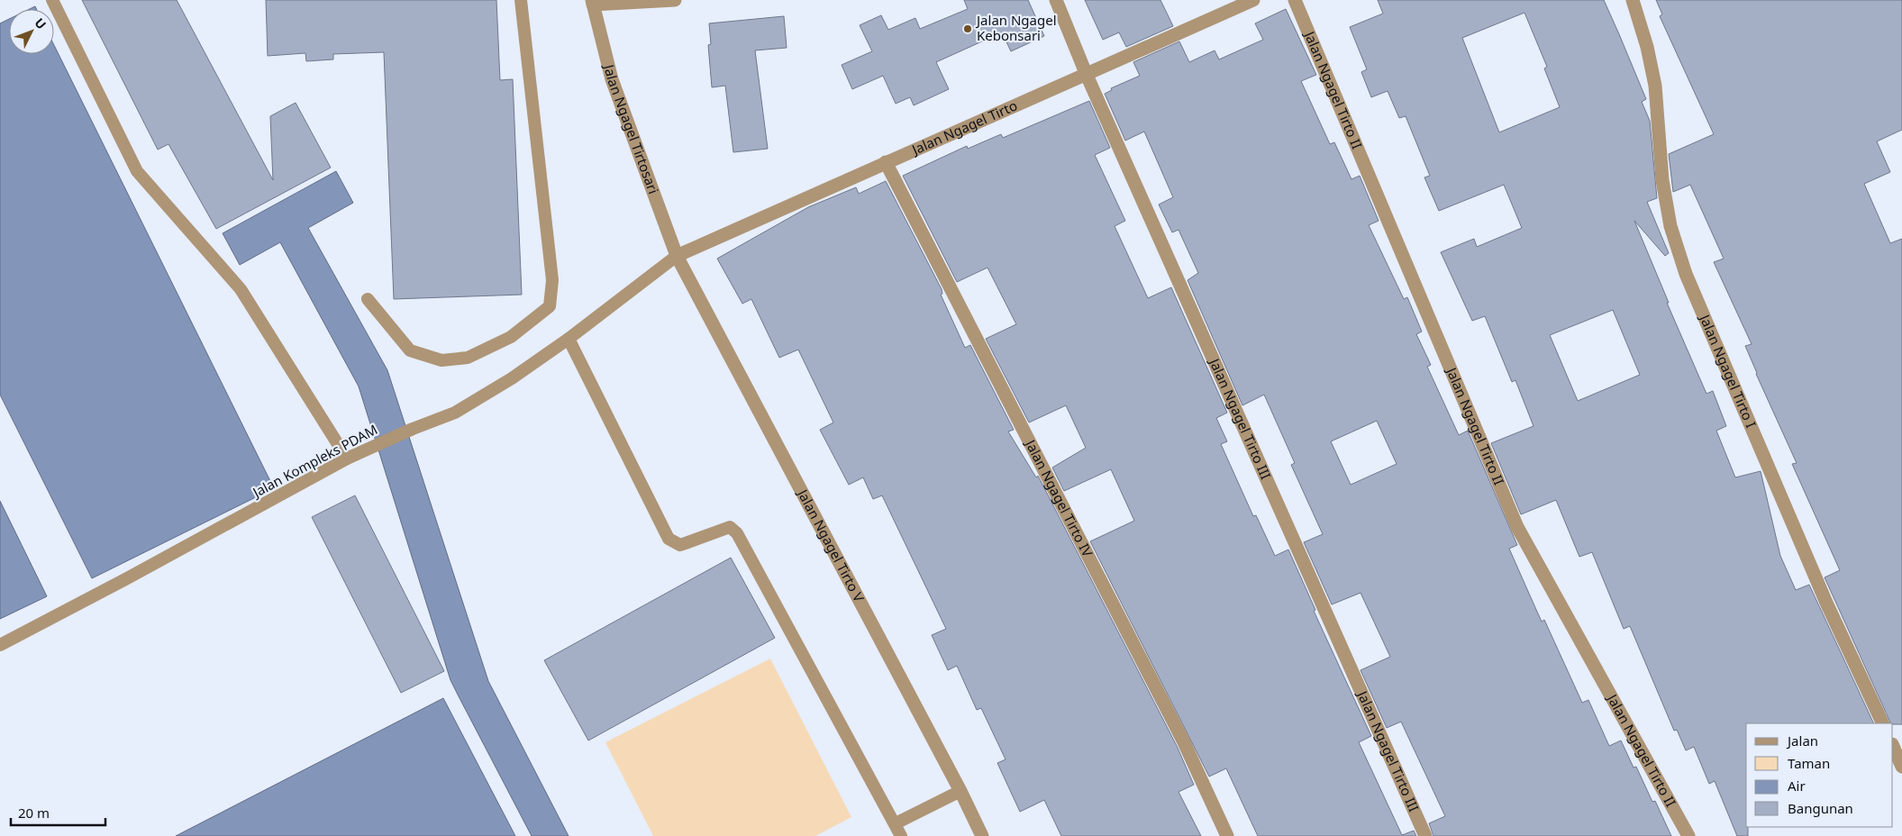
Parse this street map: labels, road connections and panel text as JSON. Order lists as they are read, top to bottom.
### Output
{
  "streets": {
    "street": [
      "Jalan Ngagel Tirto II",
      "Jalan Ngagel Tirto",
      "Jalan Ngagel Tirtosari",
      "Jalan Ngagel Tirto I",
      "Jalan Ngagel Tirto III",
      "Jalan Ngagel Tirto IV",
      "Jalan Ngagel Tirto V"
    ],
    "lane": ["Jalan Kompleks PDAM"]
  },
  "crossings": [
    ["Jalan Ngagel Tirto", "Jalan Ngagel Tirtosari"],
    ["Jalan Ngagel Tirto", "Jalan Ngagel Tirto III"],
    ["Jalan Ngagel Tirto", "Jalan Kompleks PDAM"],
    ["Jalan Ngagel Tirto", "Jalan Ngagel Tirto IV"],
    ["Jalan Ngagel Tirto", "Jalan Ngagel Tirto V"],
    ["Jalan Ngagel Tirtosari", "Jalan Kompleks PDAM"],
    ["Jalan Ngagel Tirtosari", "Jalan Ngagel Tirto V"],
    ["Jalan Kompleks PDAM", "Jalan Ngagel Tirto V"]
  ],
  "places": ["Jalan Ngagel Kebonsari"],
  "legend": [
    "Jalan",
    "Taman",
    "Air",
    "Bangunan"
  ],
  "scale_bar": "20 m",
  "north": "top right"
}
